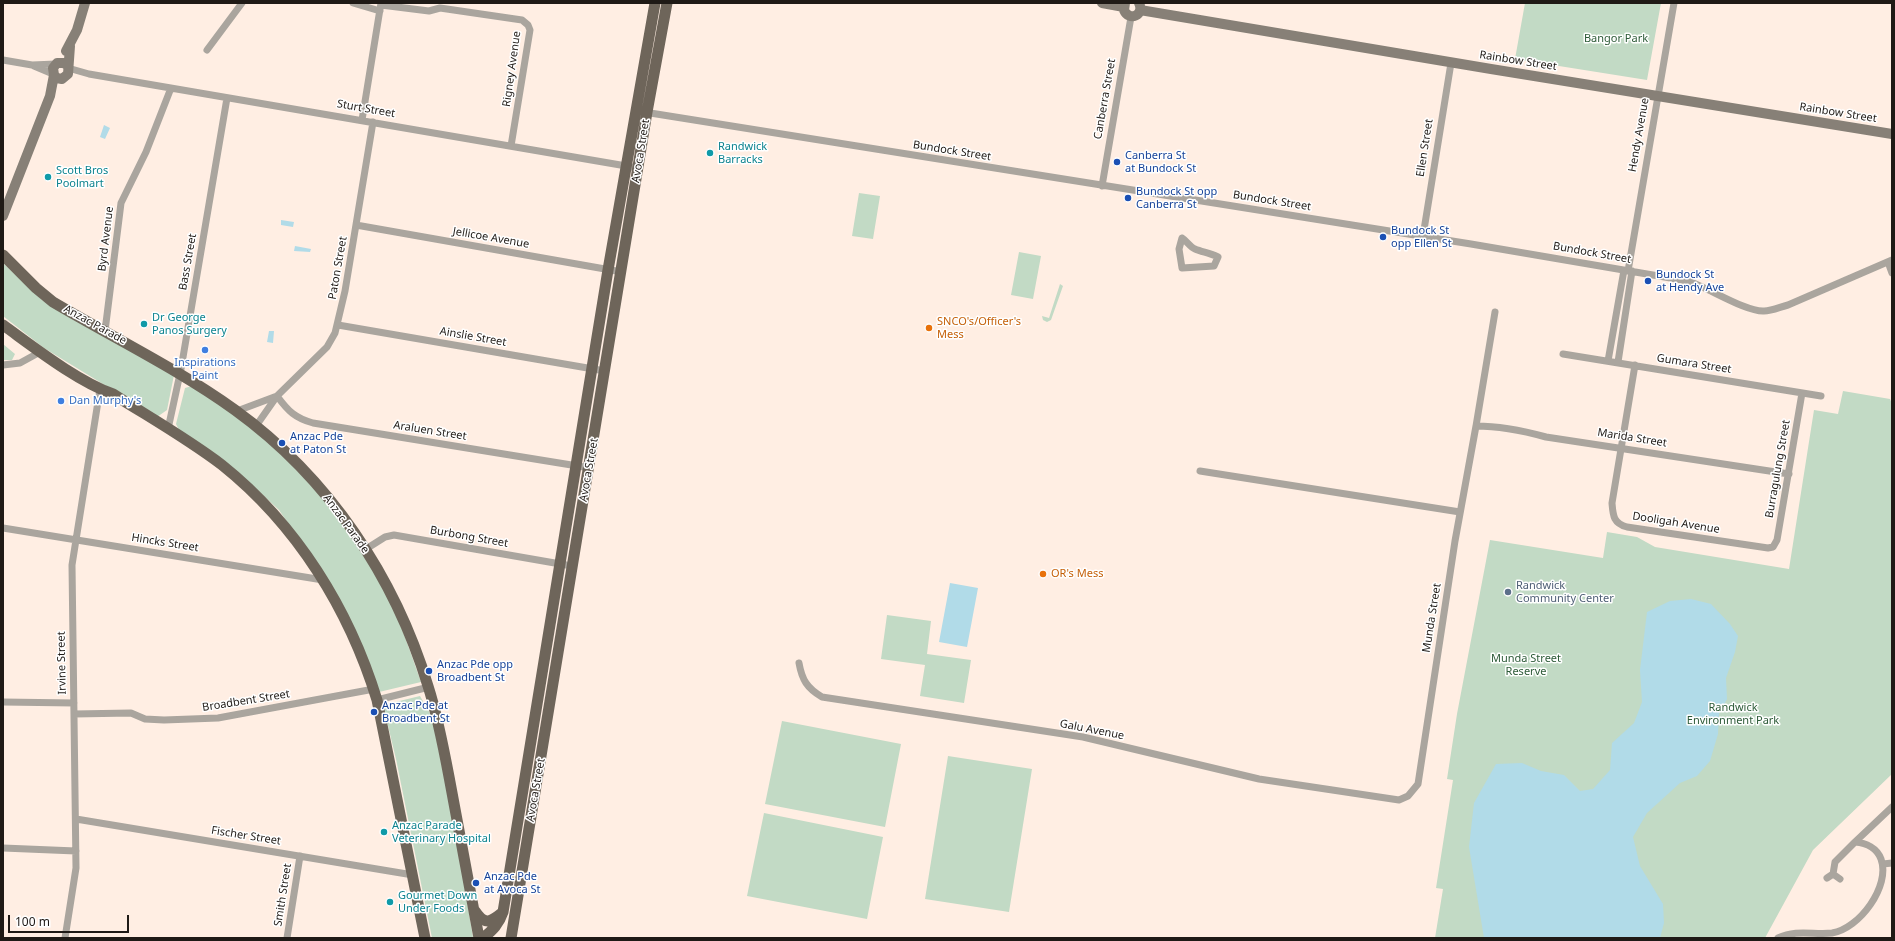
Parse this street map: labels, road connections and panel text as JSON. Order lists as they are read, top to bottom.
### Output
{
  "streets": {
    "main road": ["Avoca Street", "Anzac Parade"],
    "street": [
      "Rainbow Street",
      "Rigney Avenue",
      "Canberra Street",
      "Sturt Street",
      "Hendy Avenue",
      "Ellen Street",
      "Bundock Street",
      "Jellicoe Avenue",
      "Byrd Avenue",
      "Bass Street",
      "Paton Street",
      "Ainslie Street",
      "Gumara Street",
      "Araluen Street",
      "Marida Street",
      "Burragulung Street",
      "Dooligah Avenue",
      "Burbong Street",
      "Hincks Street",
      "Munda Street",
      "Irvine Street",
      "Broadbent Street",
      "Galu Avenue",
      "Fischer Street",
      "Smith Street"
    ]
  },
  "crossings": [
    ["Rainbow Street", "Hendy Avenue"],
    ["Rainbow Street", "Ellen Street"],
    ["Rigney Avenue", "Sturt Street"],
    ["Canberra Street", "Bundock Street"],
    ["Sturt Street", "Avoca Street"],
    ["Sturt Street", "Byrd Avenue"],
    ["Sturt Street", "Bass Street"],
    ["Sturt Street", "Paton Street"],
    ["Hendy Avenue", "Bundock Street"],
    ["Hendy Avenue", "Gumara Street"],
    ["Ellen Street", "Bundock Street"],
    ["Avoca Street", "Bundock Street"],
    ["Avoca Street", "Jellicoe Avenue"],
    ["Avoca Street", "Ainslie Street"],
    ["Avoca Street", "Araluen Street"],
    ["Avoca Street", "Burbong Street"],
    ["Jellicoe Avenue", "Paton Street"],
    ["Byrd Avenue", "Anzac Parade"],
    ["Bass Street", "Anzac Parade"],
    ["Paton Street", "Anzac Parade"],
    ["Paton Street", "Ainslie Street"],
    ["Paton Street", "Araluen Street"],
    ["Anzac Parade", "Burbong Street"],
    ["Gumara Street", "Burragulung Street"],
    ["Gumara Street", "Dooligah Avenue"],
    ["Marida Street", "Burragulung Street"],
    ["Marida Street", "Dooligah Avenue"],
    ["Marida Street", "Munda Street"],
    ["Burragulung Street", "Dooligah Avenue"],
    ["Hincks Street", "Irvine Street"],
    ["Munda Street", "Galu Avenue"],
    ["Irvine Street", "Broadbent Street"],
    ["Irvine Street", "Fischer Street"],
    ["Fischer Street", "Smith Street"]
  ],
  "parks": ["Bangor Park", "Munda Street Reserve", "Randwick Environment Park"],
  "places": [
    "Randwick Barracks",
    "Canberra St at Bundock St",
    "Scott Bros Poolmart",
    "Bundock St opp Canberra St",
    "Bundock St opp Ellen St",
    "Bundock St at Hendy Ave",
    "Dr George Panos Surgery",
    "SNCO's/Officer's Mess",
    "Inspirations Paint",
    "Dan Murphy's",
    "Anzac Pde at Paton St",
    "OR's Mess",
    "Randwick Community Center",
    "Anzac Pde opp Broadbent St",
    "Anzac Pde at Broadbent St",
    "Anzac Parade Veterinary Hospital",
    "Anzac Pde at Avoca St",
    "Gourmet Down Under Foods"
  ],
  "scale_bar": "100 m"
}
